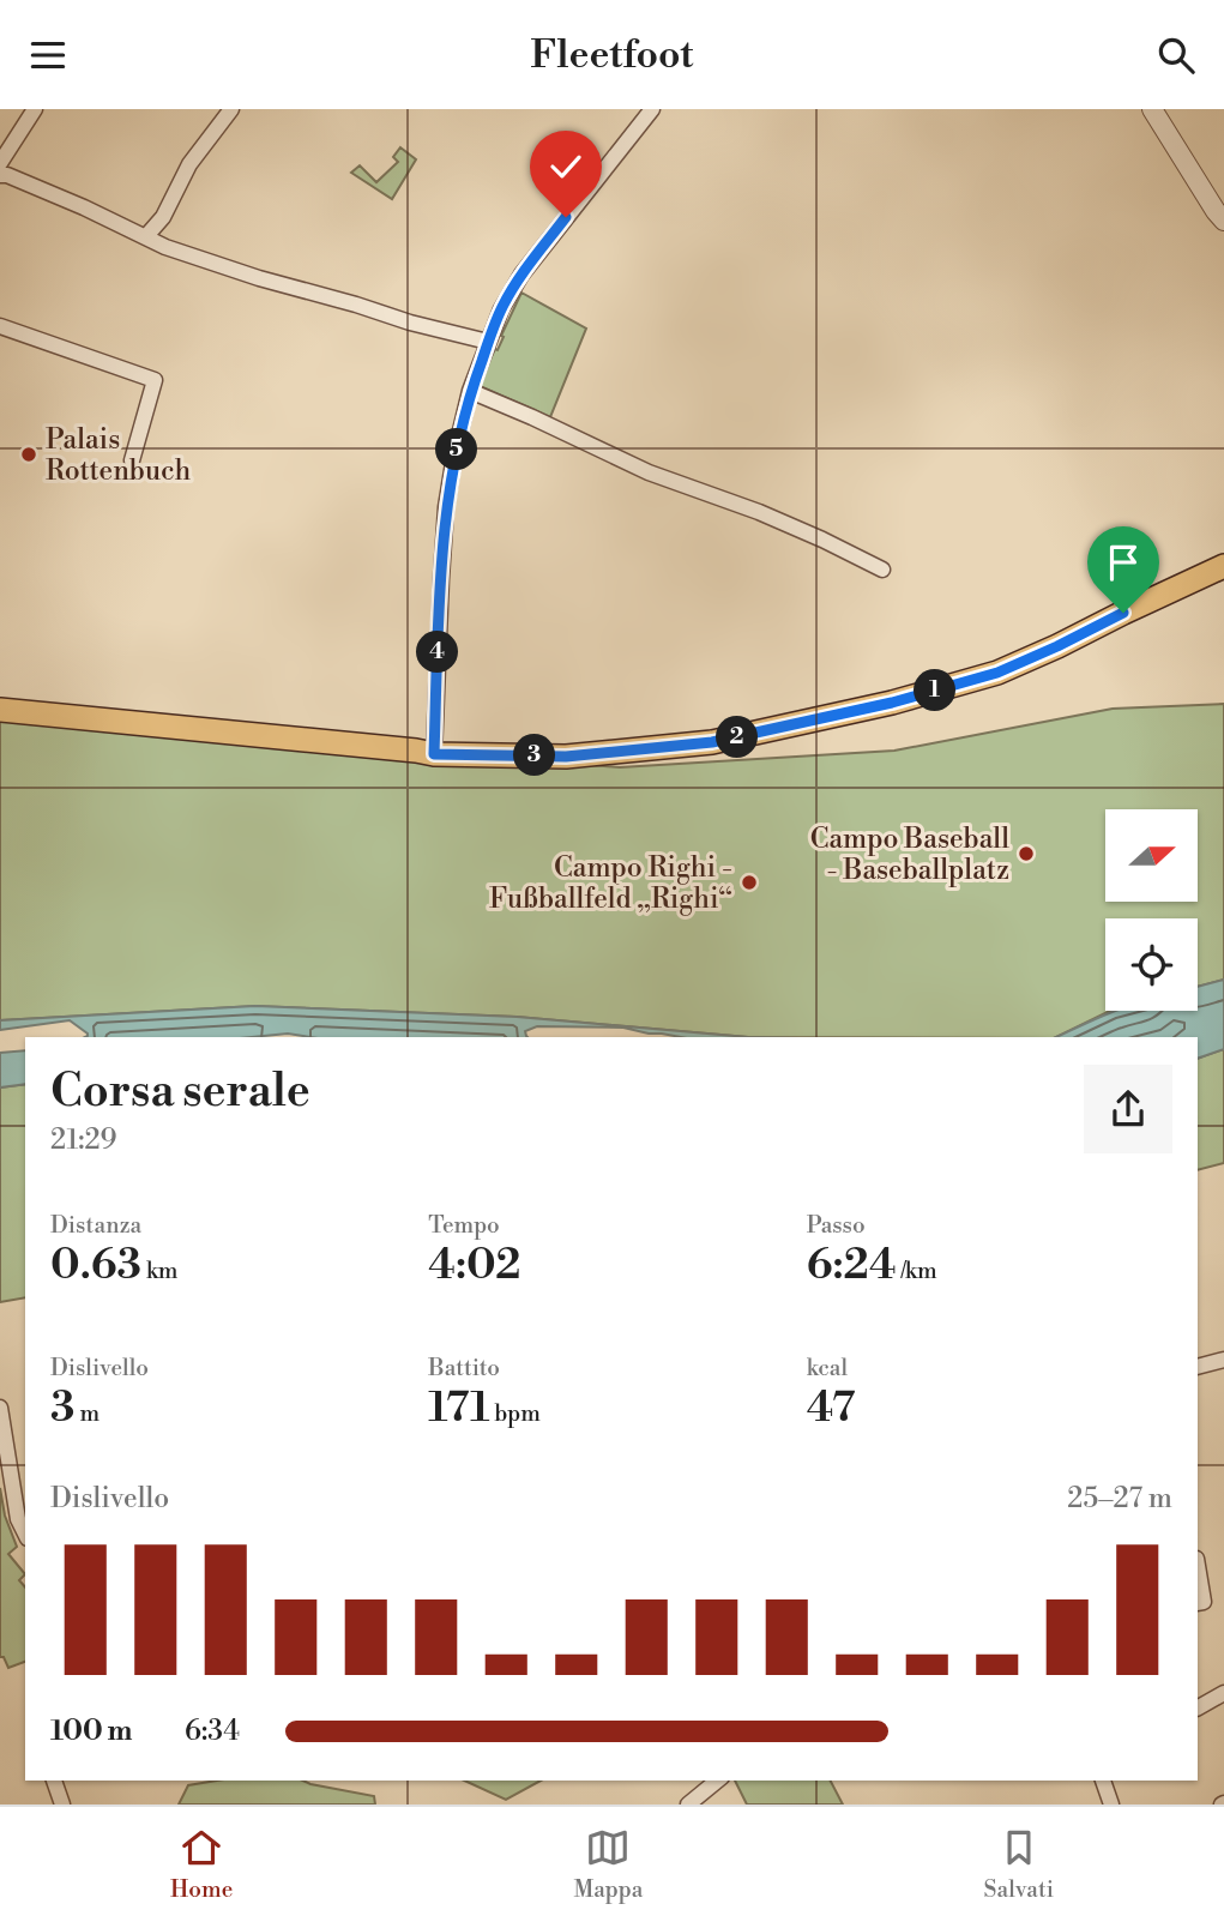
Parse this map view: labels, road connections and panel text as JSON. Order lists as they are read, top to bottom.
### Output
{
  "places": ["Palais Rottenbuch", "Campo Baseball - Baseballplatz", "Campo Righi - Fußballfeld „Righi“"],
  "north": "right",
  "page": {
    "header": "Fleetfoot",
    "pins": [
      "5",
      "4",
      "1",
      "2",
      "3"
    ],
    "heading": ["Corsa serale", "21:29"],
    "stats": [
      ["Distanza", "0.63 km"],
      ["Tempo", "4:02"],
      ["Passo", "6:24 /km"],
      ["Dislivello", "3 m"],
      ["Battito", "171 bpm"],
      ["kcal", "47"]
    ],
    "chart": ["Dislivello", "25–27 m"],
    "list": [
      {
        "name": "100 m",
        "note": "6:34"
      }
    ],
    "tabs": ["Home", "Mappa", "Salvati"]
  }
}
